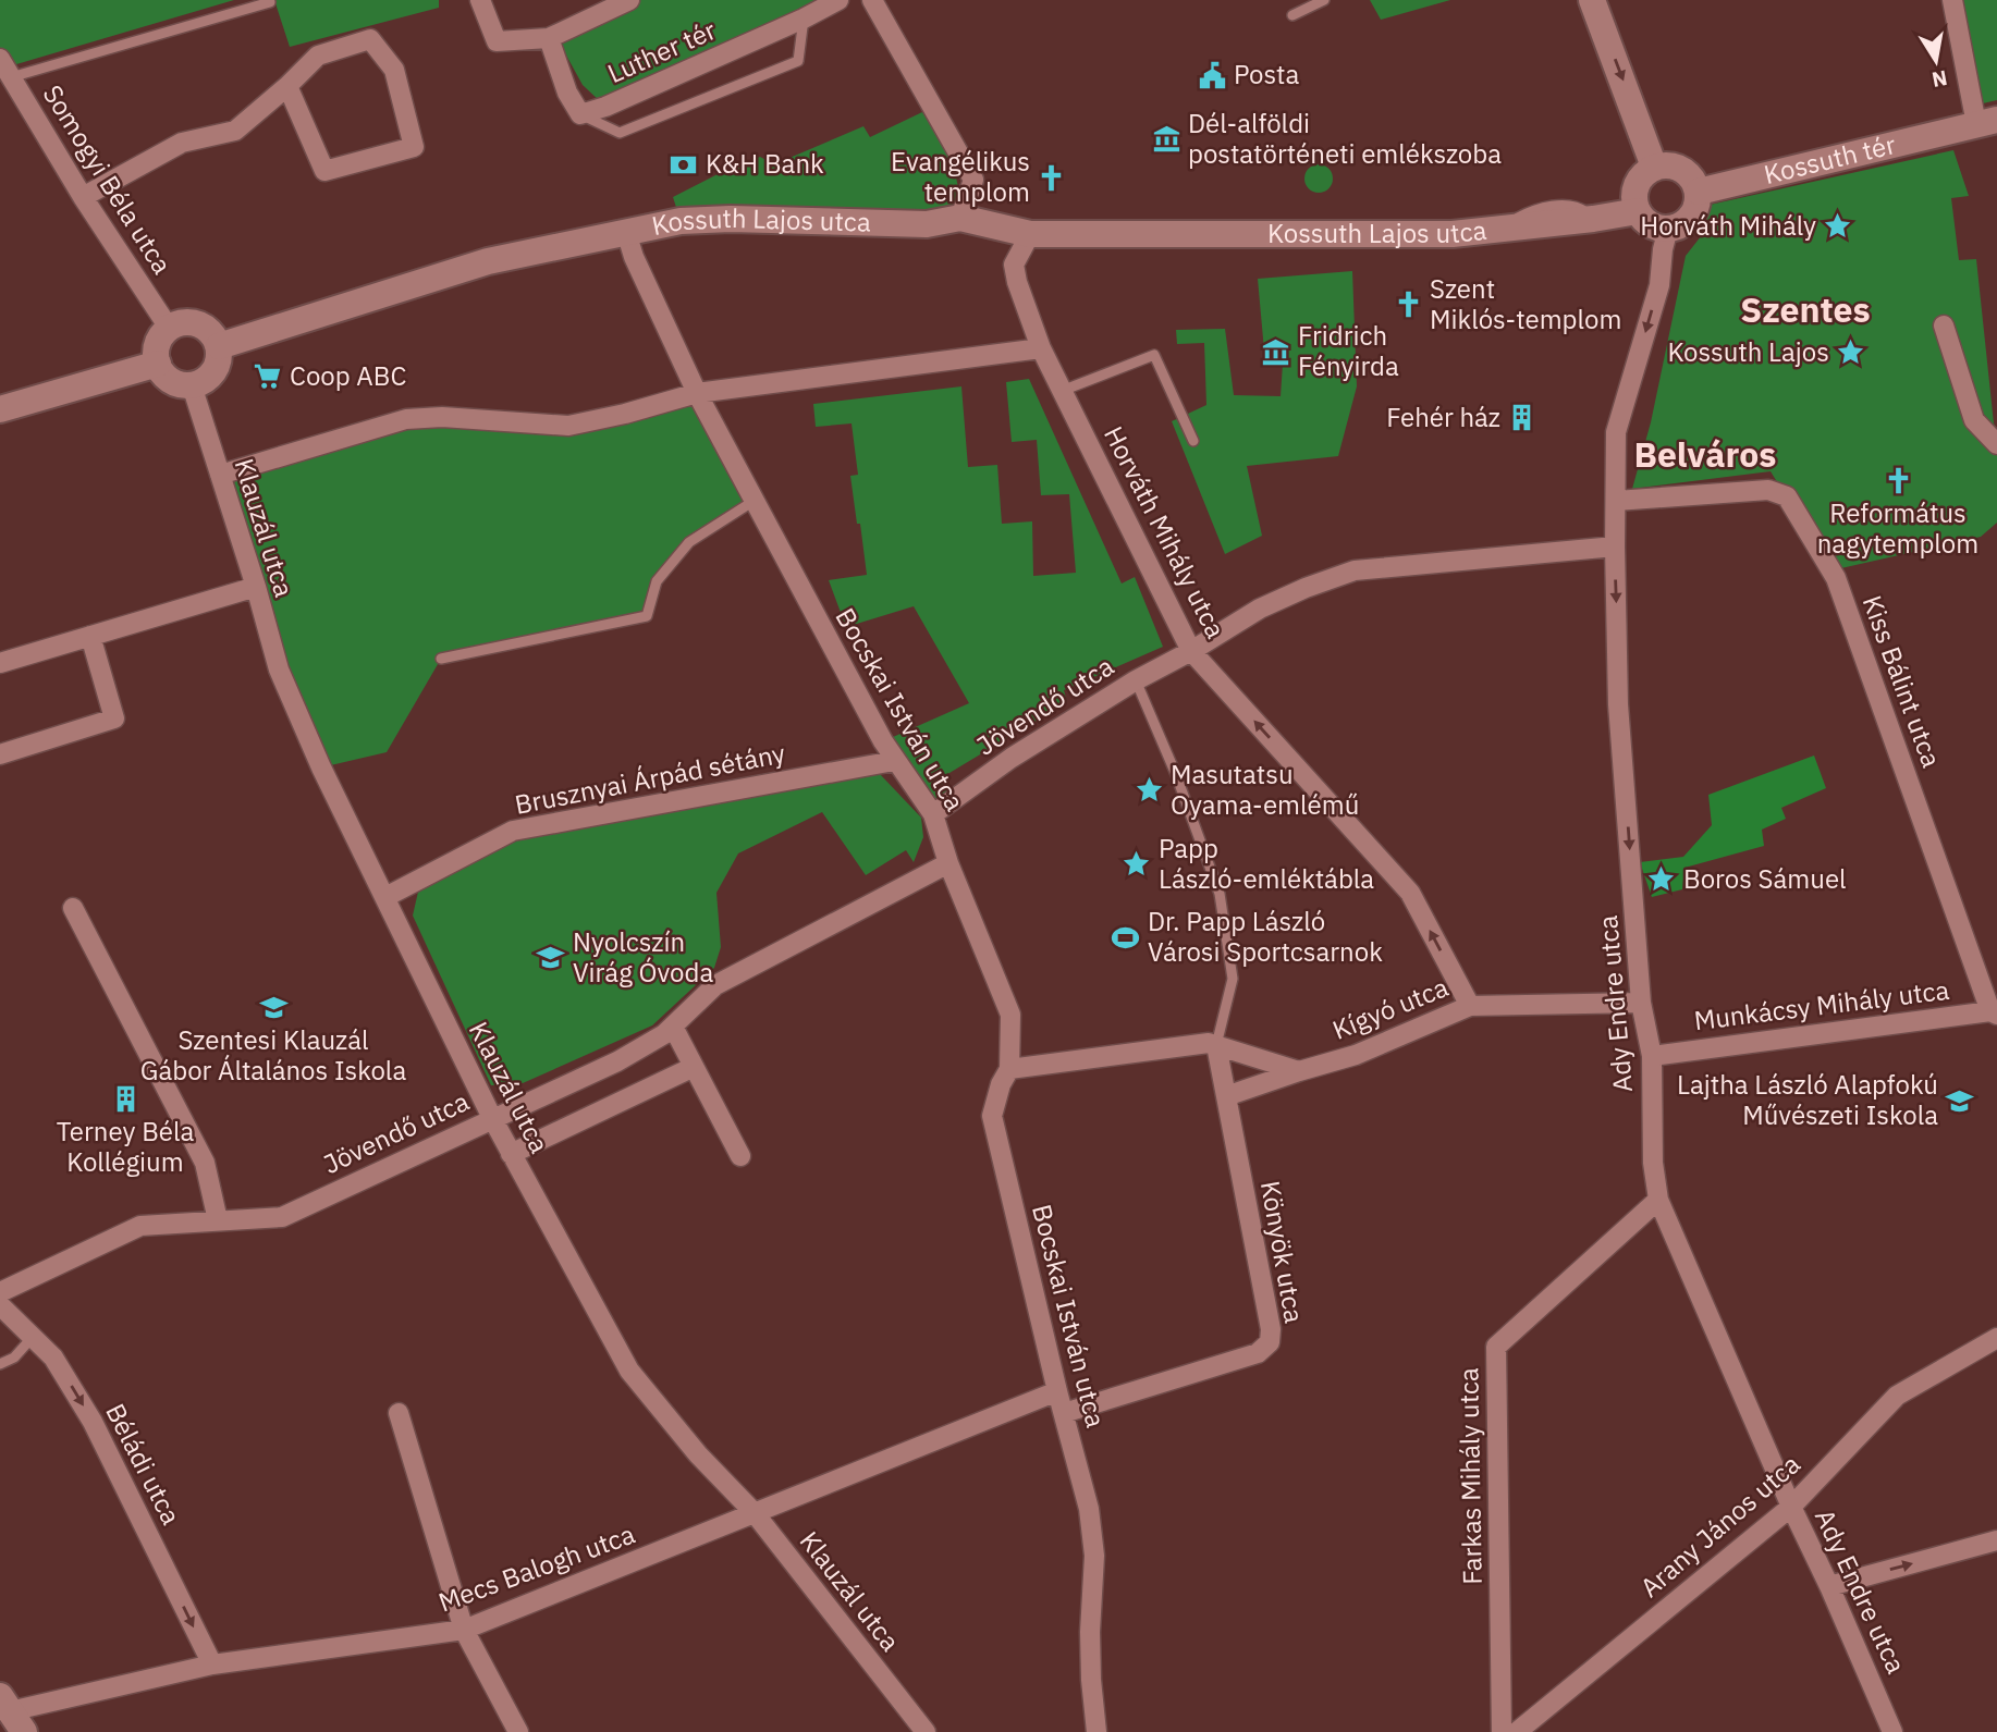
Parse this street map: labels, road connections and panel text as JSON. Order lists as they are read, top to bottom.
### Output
{
  "streets": {
    "street": [
      "Luther tér",
      "Kossuth tér",
      "Somogyi Béla utca",
      "Kossuth Lajos utca",
      "Klauzál utca",
      "Horváth Mihály utca",
      "Kiss Bálint utca",
      "Jövendő utca",
      "Bocskai István utca",
      "Brusznyai Árpád sétány",
      "Ady Endre utca",
      "Munkácsy Mihály utca",
      "Kígyó utca",
      "Könyök utca",
      "Béládi utca",
      "Farkas Mihály utca",
      "Arany János utca",
      "Mecs Balogh utca"
    ]
  },
  "crossings": [
    ["Kossuth tér", "Kossuth Lajos utca"],
    ["Kossuth tér", "Ady Endre utca"],
    ["Somogyi Béla utca", "Kossuth Lajos utca"],
    ["Somogyi Béla utca", "Klauzál utca"],
    ["Kossuth Lajos utca", "Klauzál utca"],
    ["Kossuth Lajos utca", "Horváth Mihály utca"],
    ["Kossuth Lajos utca", "Bocskai István utca"],
    ["Kossuth Lajos utca", "Ady Endre utca"],
    ["Klauzál utca", "Jövendő utca"],
    ["Klauzál utca", "Brusznyai Árpád sétány"],
    ["Klauzál utca", "Mecs Balogh utca"],
    ["Horváth Mihály utca", "Jövendő utca"],
    ["Horváth Mihály utca", "Kígyó utca"],
    ["Kiss Bálint utca", "Ady Endre utca"],
    ["Kiss Bálint utca", "Munkácsy Mihály utca"],
    ["Jövendő utca", "Bocskai István utca"],
    ["Jövendő utca", "Ady Endre utca"],
    ["Bocskai István utca", "Brusznyai Árpád sétány"],
    ["Bocskai István utca", "Könyök utca"],
    ["Bocskai István utca", "Mecs Balogh utca"],
    ["Ady Endre utca", "Munkácsy Mihály utca"],
    ["Ady Endre utca", "Kígyó utca"],
    ["Ady Endre utca", "Farkas Mihály utca"],
    ["Ady Endre utca", "Arany János utca"],
    ["Kígyó utca", "Könyök utca"],
    ["Béládi utca", "Mecs Balogh utca"]
  ],
  "one_way": ["Horváth Mihály utca", "Ady Endre utca", "Béládi utca"],
  "districts": ["Szentes", "Belváros"],
  "places": {
    "public building": ["Posta"],
    "museum": ["Dél-alföldi postatörténeti emlékszoba", "Fridrich Fényirda"],
    "bank": ["K&H Bank"],
    "church": ["Evangélikus templom", "Szent Miklós-templom", "Református nagytemplom"],
    "place": [
      "Horváth Mihály",
      "Kossuth Lajos",
      "Masutatsu Oyama-emlémű",
      "Papp László-emléktábla",
      "Boros Sámuel"
    ],
    "supermarket": ["Coop ABC"],
    "building": ["Fehér ház", "Terney Béla Kollégium"],
    "sports": ["Dr. Papp László Városi Sportcsarnok"],
    "school or university": ["Nyolcszín Virág Óvoda", "Szentesi Klauzál Gábor Általános Iskola", "Lajtha László Alapfokú Művészeti Iskola"]
  },
  "north": "bottom"
}
